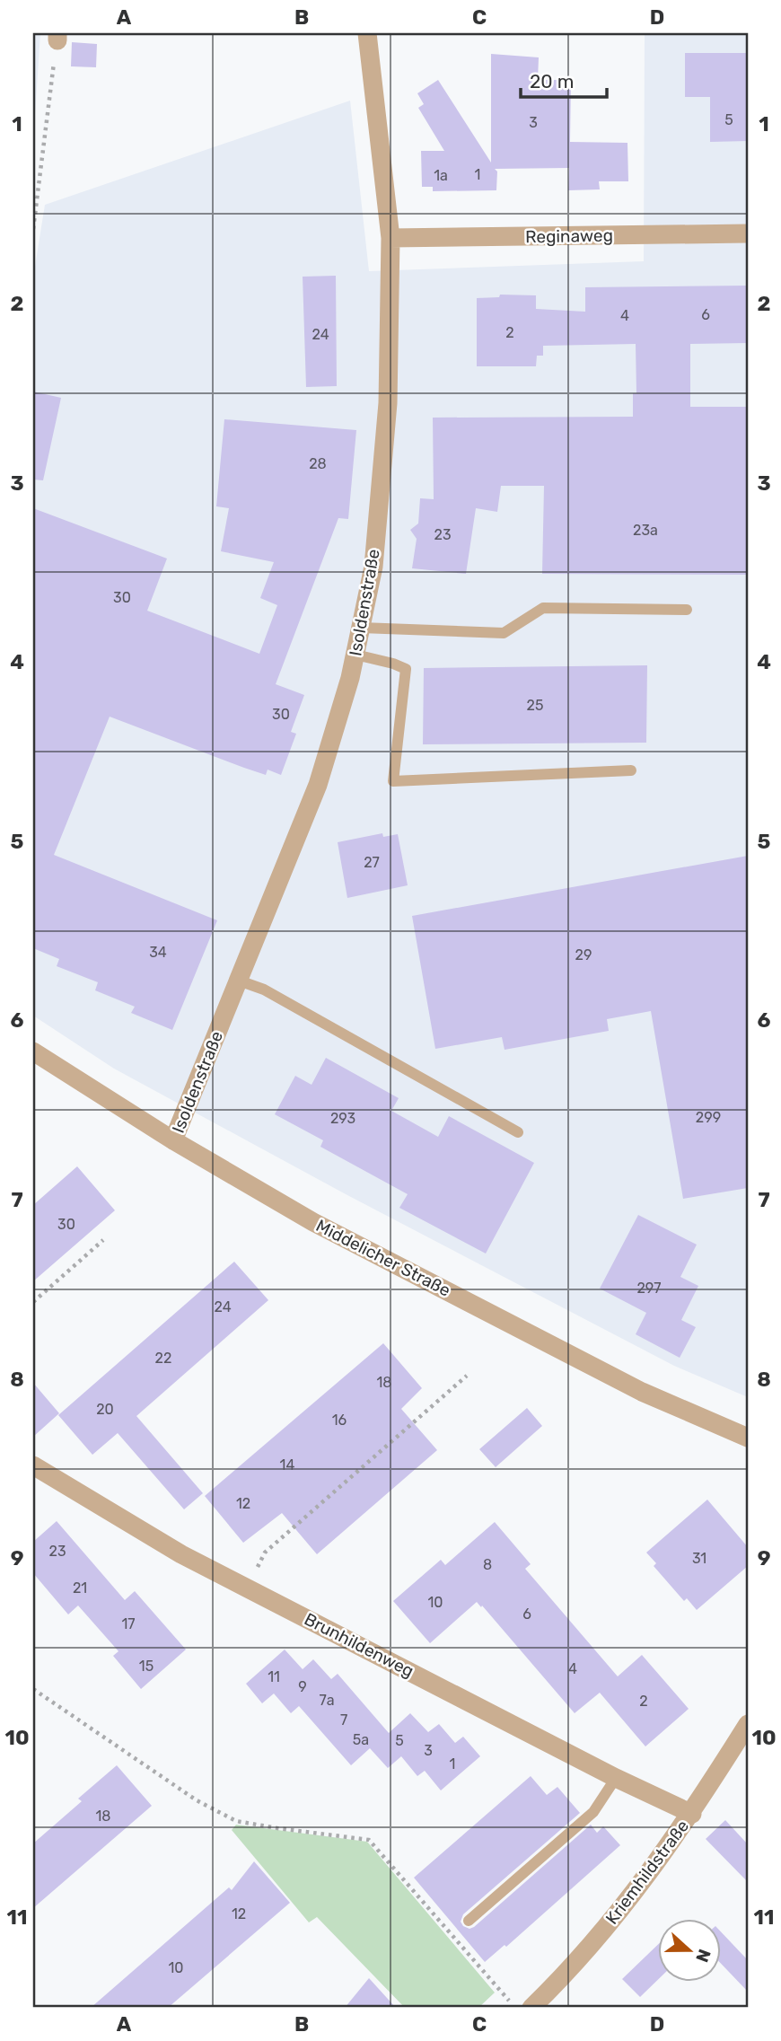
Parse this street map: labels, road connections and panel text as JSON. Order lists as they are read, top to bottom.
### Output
{
  "streets": {
    "street": [
      "Reginaweg",
      "Isoldenstraße",
      "Middelicher Straße",
      "Brunhildenweg",
      "Kriemhildstraße"
    ]
  },
  "crossings": [
    ["Reginaweg", "Isoldenstraße"],
    ["Isoldenstraße", "Middelicher Straße"],
    ["Brunhildenweg", "Kriemhildstraße"]
  ],
  "house_numbers": [
    "5",
    "3",
    "1",
    "1a",
    "6",
    "4",
    "2",
    "24",
    "28",
    "23a",
    "23",
    "30",
    "25",
    "30",
    "27",
    "34",
    "29",
    "299",
    "293",
    "30",
    "297",
    "24",
    "22",
    "18",
    "20",
    "16",
    "14",
    "12",
    "23",
    "31",
    "8",
    "21",
    "10",
    "6",
    "17",
    "15",
    "4",
    "11",
    "9",
    "7a",
    "2",
    "7",
    "5a",
    "5",
    "3",
    "1",
    "18",
    "12",
    "10"
  ],
  "scale_bar": "20 m",
  "north": "right",
  "grid": {
    "columns": [
      "A",
      "B",
      "C",
      "D"
    ],
    "rows": [
      "1",
      "2",
      "3",
      "4",
      "5",
      "6",
      "7",
      "8",
      "9",
      "10",
      "11"
    ]
  }
}
